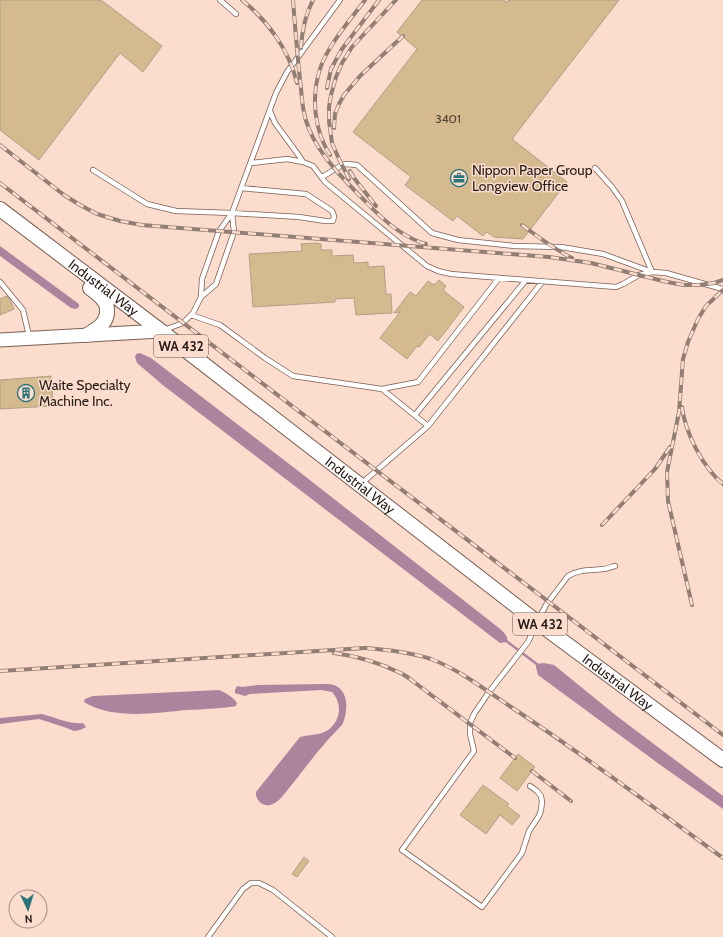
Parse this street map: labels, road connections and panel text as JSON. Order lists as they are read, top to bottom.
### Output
{
  "streets": {
    "main road": ["Industrial Way", "WA 432"]
  },
  "places": {
    "office": ["Nippon Paper Group Longview Office"],
    "building": ["Waite Specialty Machine Inc."]
  },
  "house_numbers": ["3401"],
  "north": "bottom"
}
